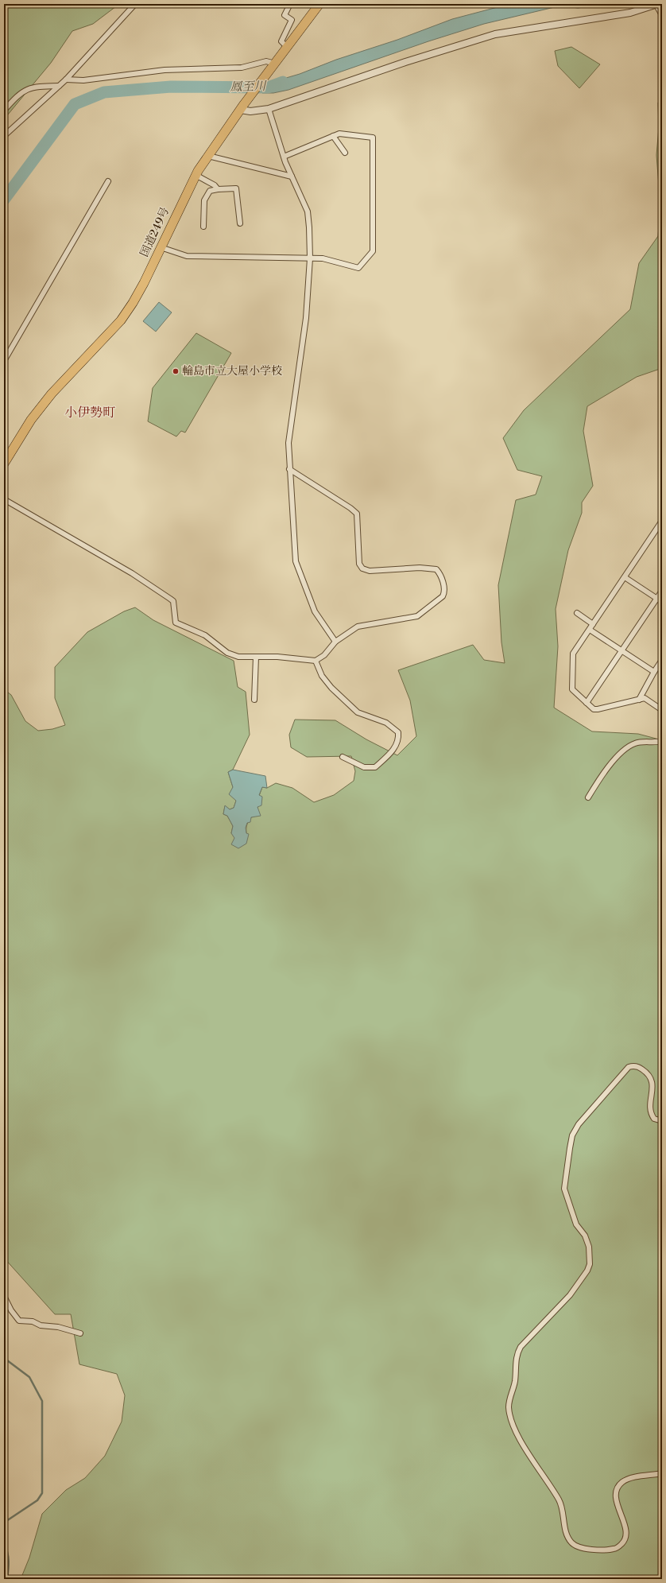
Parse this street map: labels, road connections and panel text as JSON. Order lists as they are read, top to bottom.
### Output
{
  "streets": {
    "highway": ["国道249号"]
  },
  "districts": ["小伊勢町"],
  "water": ["鳳至川"],
  "places": ["輪島市立大屋小学校"]
}
